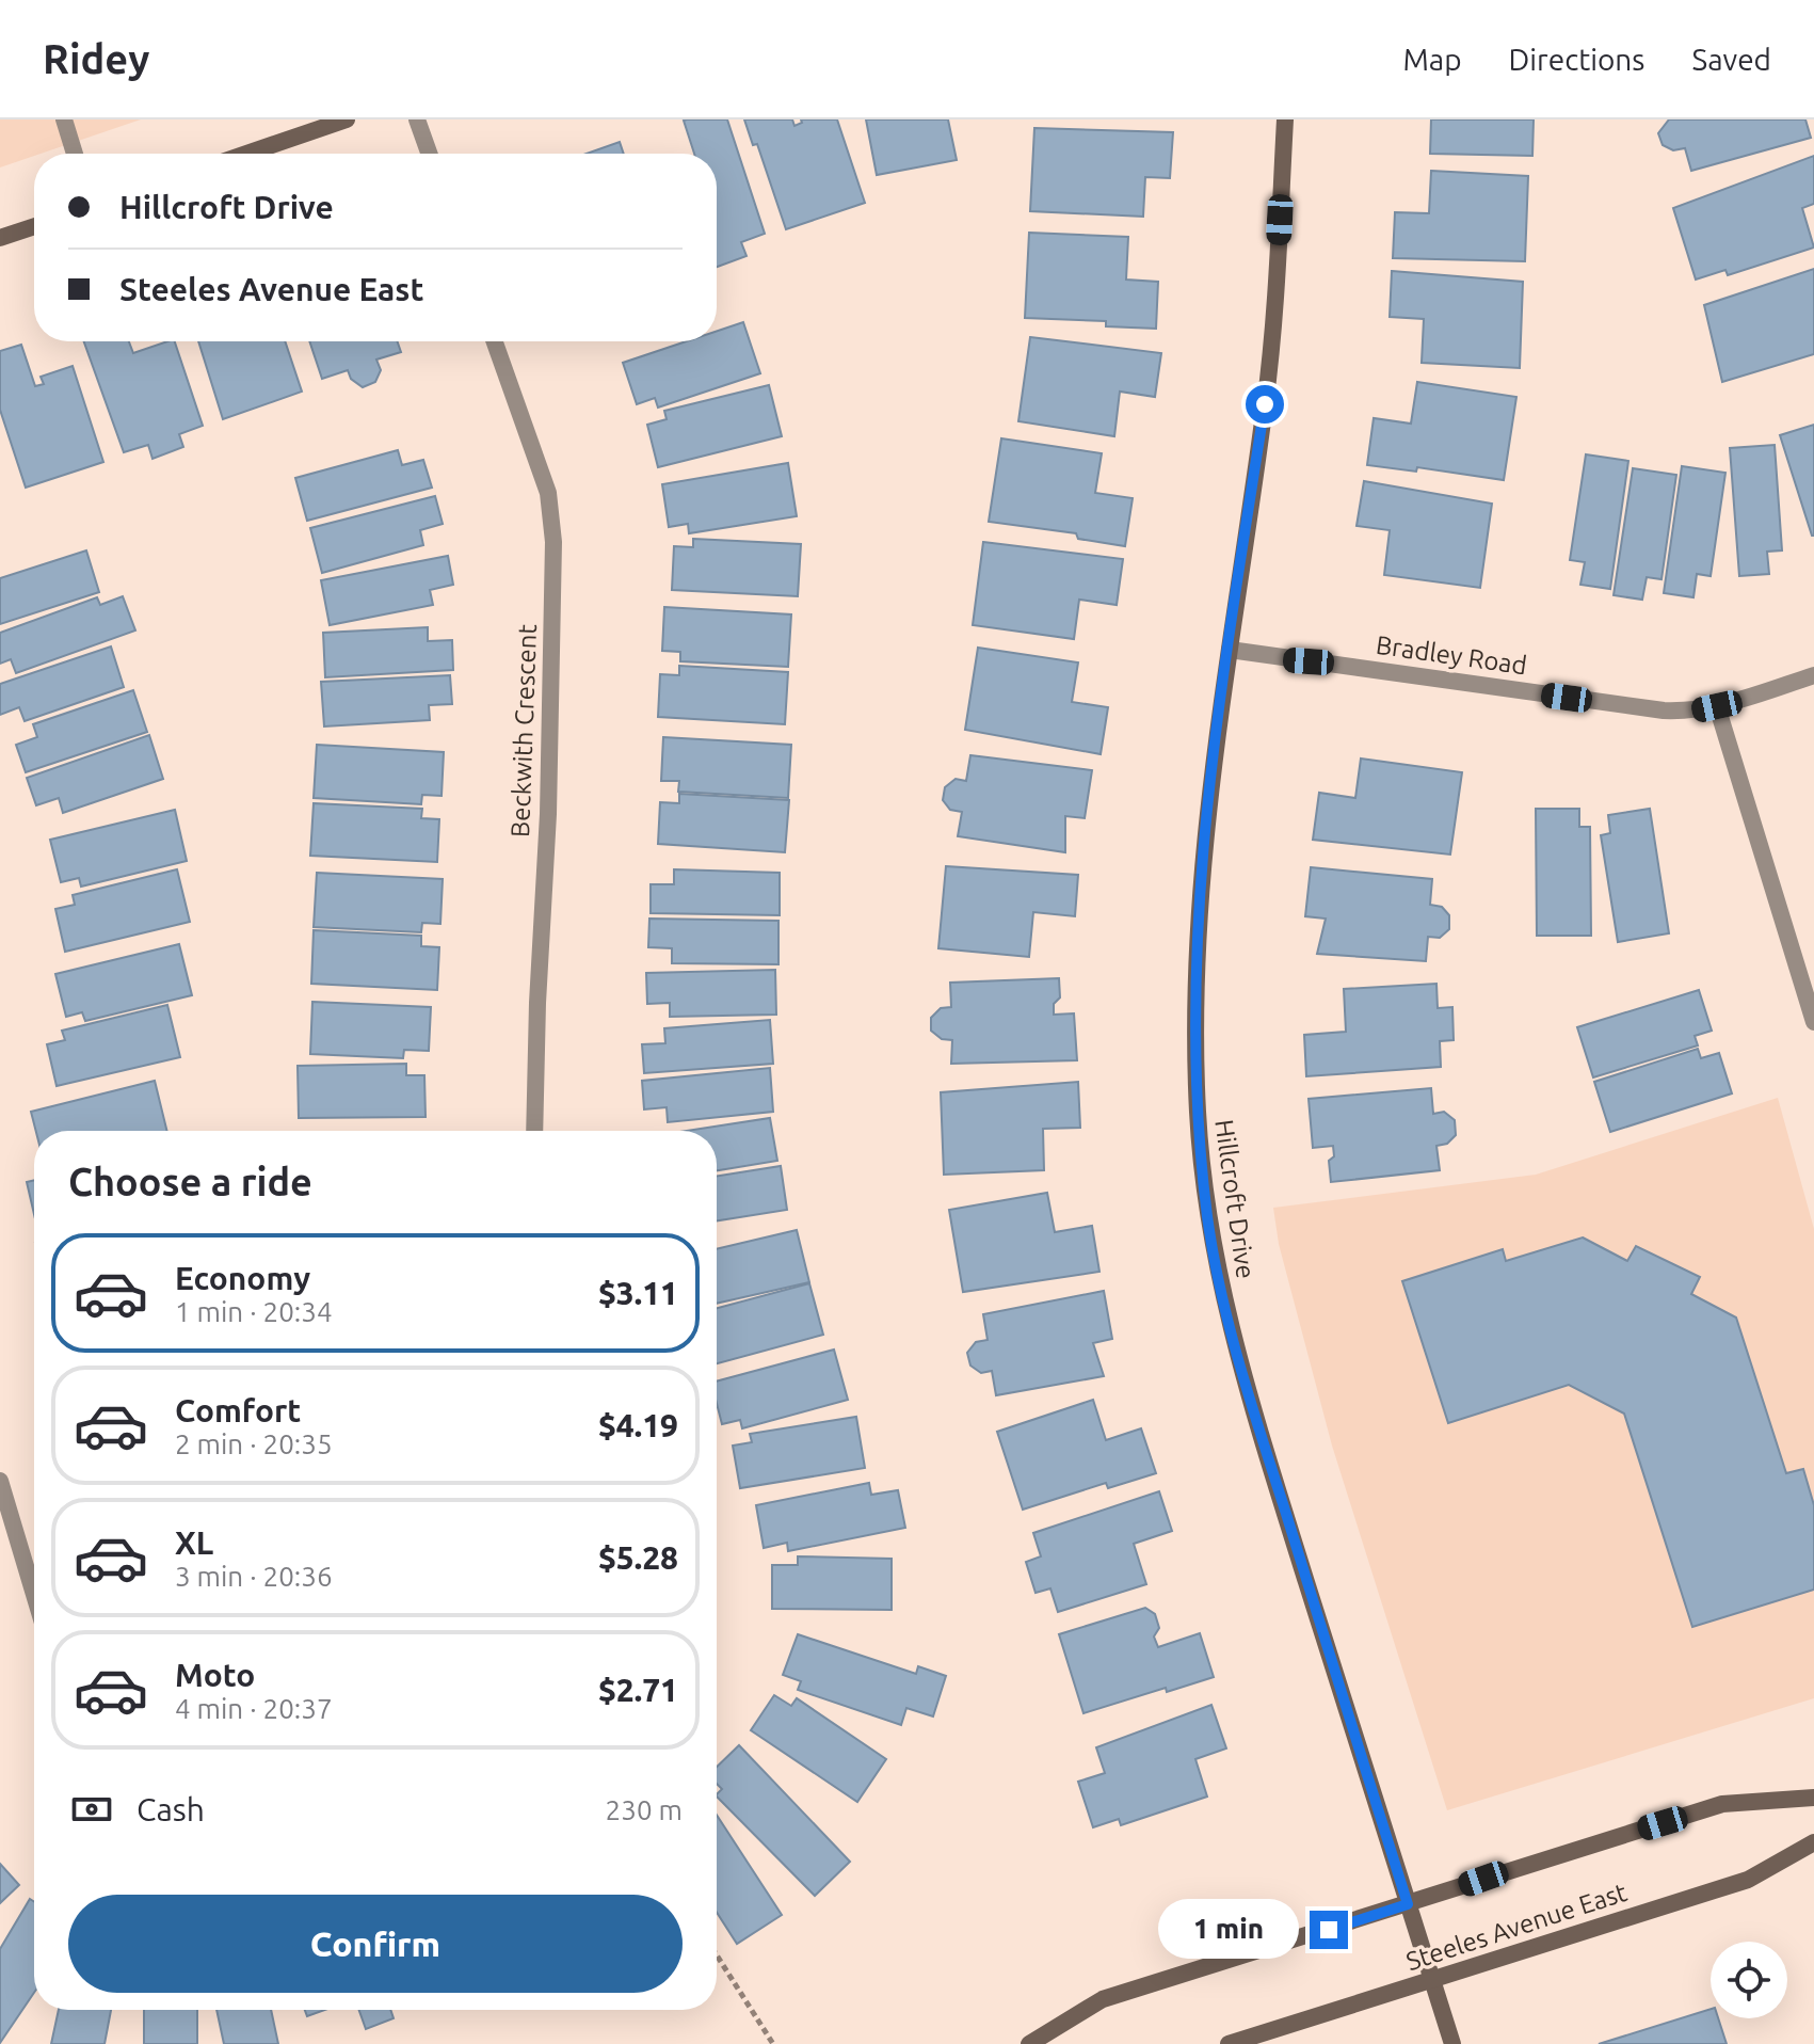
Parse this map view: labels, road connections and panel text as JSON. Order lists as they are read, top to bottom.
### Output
{
  "streets": {
    "street": [
      "Bradley Road",
      "Beckwith Crescent",
      "Hillcroft Drive",
      "Steeles Avenue East"
    ]
  },
  "crossings": [
    ["Bradley Road", "Hillcroft Drive"],
    ["Hillcroft Drive", "Steeles Avenue East"]
  ],
  "page": {
    "header": "Ridey",
    "nav": ["Map", "Directions", "Saved"],
    "banner": ["Hillcroft Drive", "Steeles Avenue East"],
    "heading": "Choose a ride",
    "list": [
      {
        "name": "Economy",
        "note": "1 min · 20:34",
        "value": "$3.11"
      },
      {
        "name": "Comfort",
        "note": "2 min · 20:35",
        "value": "$4.19"
      },
      {
        "name": "XL",
        "note": "3 min · 20:36",
        "value": "$5.28"
      },
      {
        "name": "Moto",
        "note": "4 min · 20:37",
        "value": "$2.71"
      }
    ],
    "pay": ["Cash", "230 m"],
    "buttons": "Confirm",
    "bubble": "1 min"
  }
}
